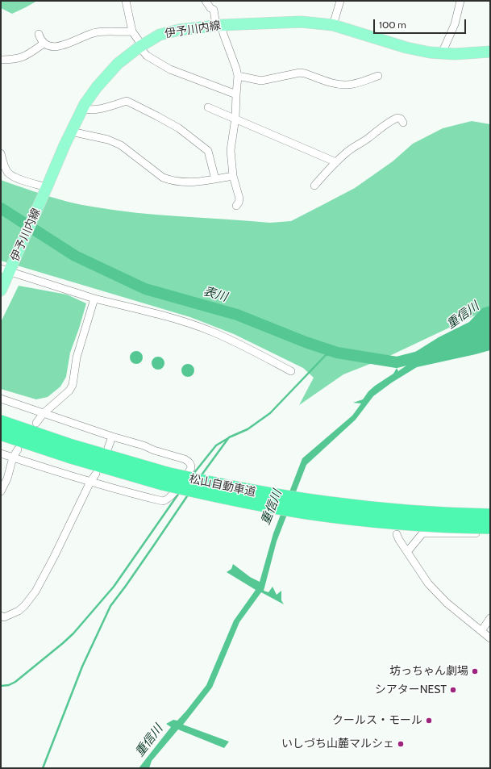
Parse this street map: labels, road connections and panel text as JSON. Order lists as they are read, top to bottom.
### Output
{
  "streets": {
    "highway": ["松山自動車道"],
    "main road": ["伊予川内線"]
  },
  "water": ["表川", "重信川"],
  "places": [
    "坊っちゃん劇場",
    "シアターNEST",
    "クールス・モール",
    "いしづち山麓マルシェ"
  ],
  "scale_bar": "100 m"
}
